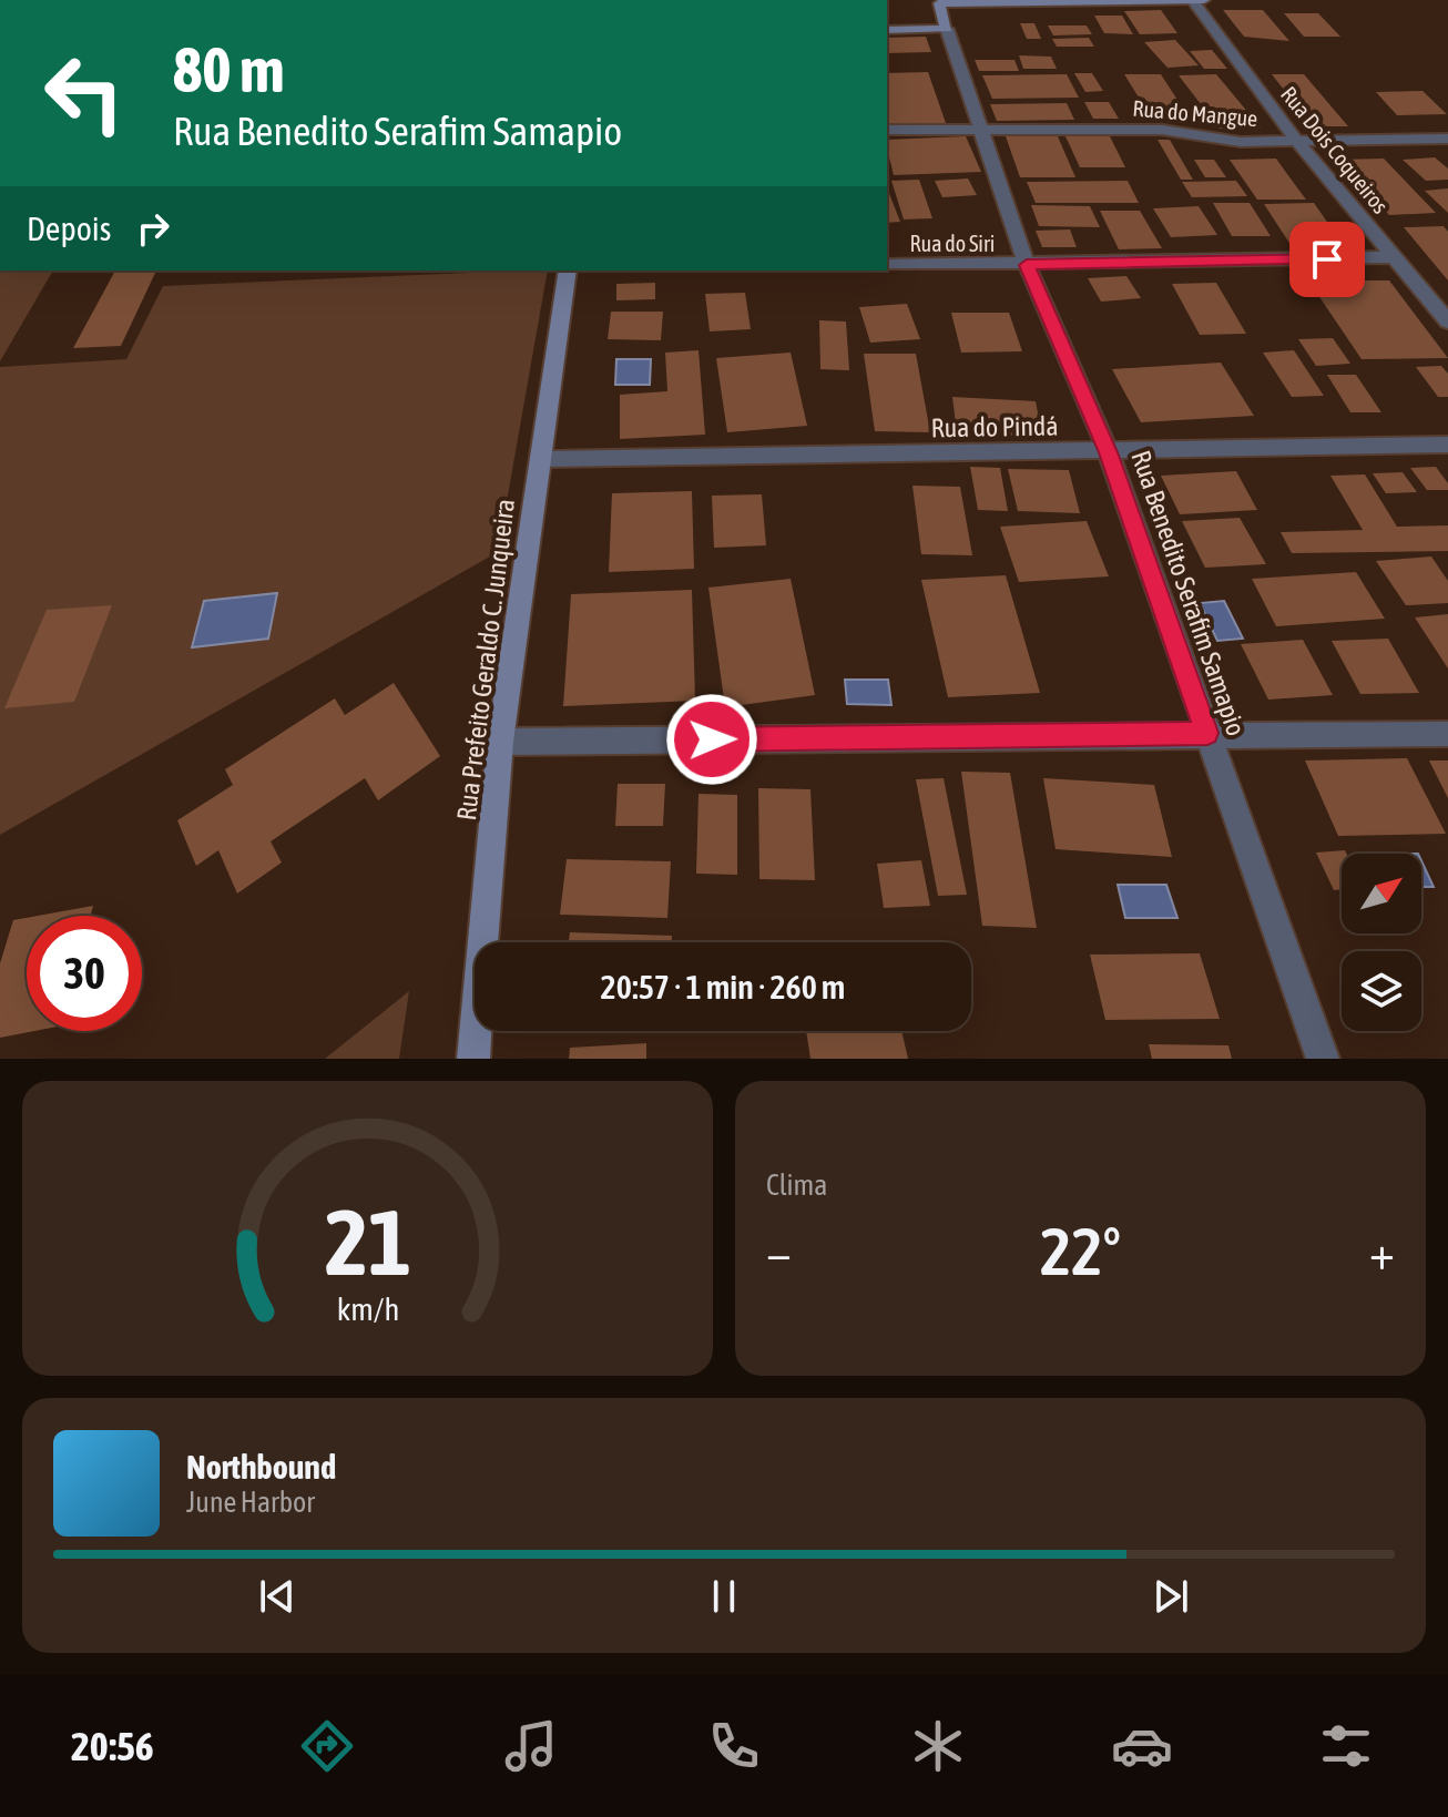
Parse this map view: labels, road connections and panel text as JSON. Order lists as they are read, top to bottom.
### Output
{
  "streets": {
    "main road": ["Rua Benedito Serafim Samapio", "Rua Prefeito Geraldo C. Junqueira"],
    "street": [
      "Rua do Mangue",
      "Rua Dois Coqueiros",
      "Rua do Siri",
      "Rua do Pindá"
    ]
  },
  "crossings": [
    ["Rua do Mangue", "Rua Dois Coqueiros"],
    ["Rua do Mangue", "Rua Benedito Serafim Samapio"],
    ["Rua Dois Coqueiros", "Rua do Siri"],
    ["Rua do Siri", "Rua Benedito Serafim Samapio"],
    ["Rua do Pindá", "Rua Benedito Serafim Samapio"],
    ["Rua do Pindá", "Rua Prefeito Geraldo C. Junqueira"]
  ],
  "north": "top right",
  "page": {
    "turn": ["80 m", "Rua Benedito Serafim Samapio"],
    "then": "Depois",
    "limit": "30",
    "trip": "20:57 · 1 min · 260 m",
    "tile": "Clima",
    "heat": ["−", "22°", "+"],
    "song": ["Northbound", "June Harbor"],
    "tabs": "20:56",
    "gauge": ["21", "km/h"]
  }
}
